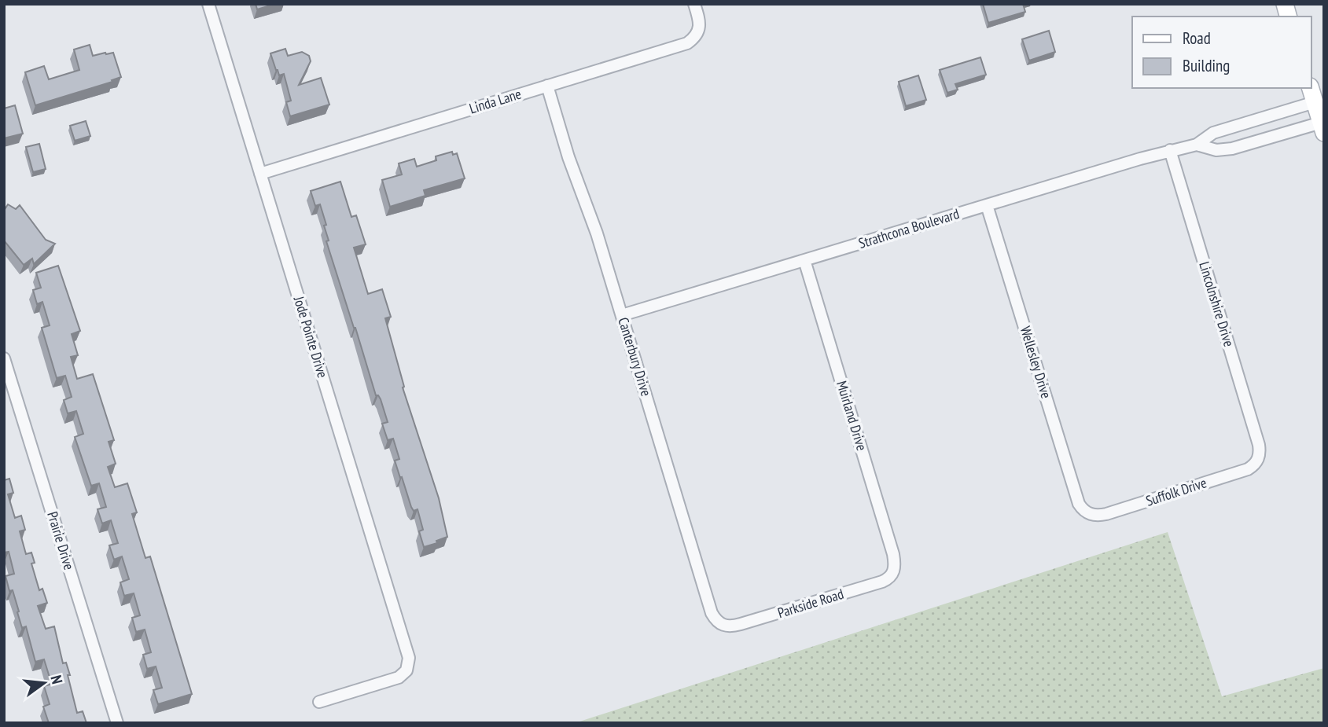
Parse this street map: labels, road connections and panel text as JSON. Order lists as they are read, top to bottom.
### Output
{
  "streets": {
    "street": [
      "Linda Lane",
      "Strathcona Boulevard",
      "Lincolnshire Drive",
      "Jode Pointe Drive",
      "Canterbury Drive",
      "Wellesley Drive",
      "Muirland Drive",
      "Suffolk Drive",
      "Prairie Drive",
      "Parkside Road"
    ]
  },
  "crossings": [
    ["Linda Lane", "Jode Pointe Drive"],
    ["Linda Lane", "Canterbury Drive"],
    ["Strathcona Boulevard", "Lincolnshire Drive"],
    ["Strathcona Boulevard", "Canterbury Drive"],
    ["Strathcona Boulevard", "Wellesley Drive"],
    ["Strathcona Boulevard", "Muirland Drive"],
    ["Lincolnshire Drive", "Suffolk Drive"],
    ["Canterbury Drive", "Parkside Road"],
    ["Wellesley Drive", "Suffolk Drive"],
    ["Muirland Drive", "Parkside Road"]
  ],
  "legend": ["Road", "Building"],
  "north": "right"
}
